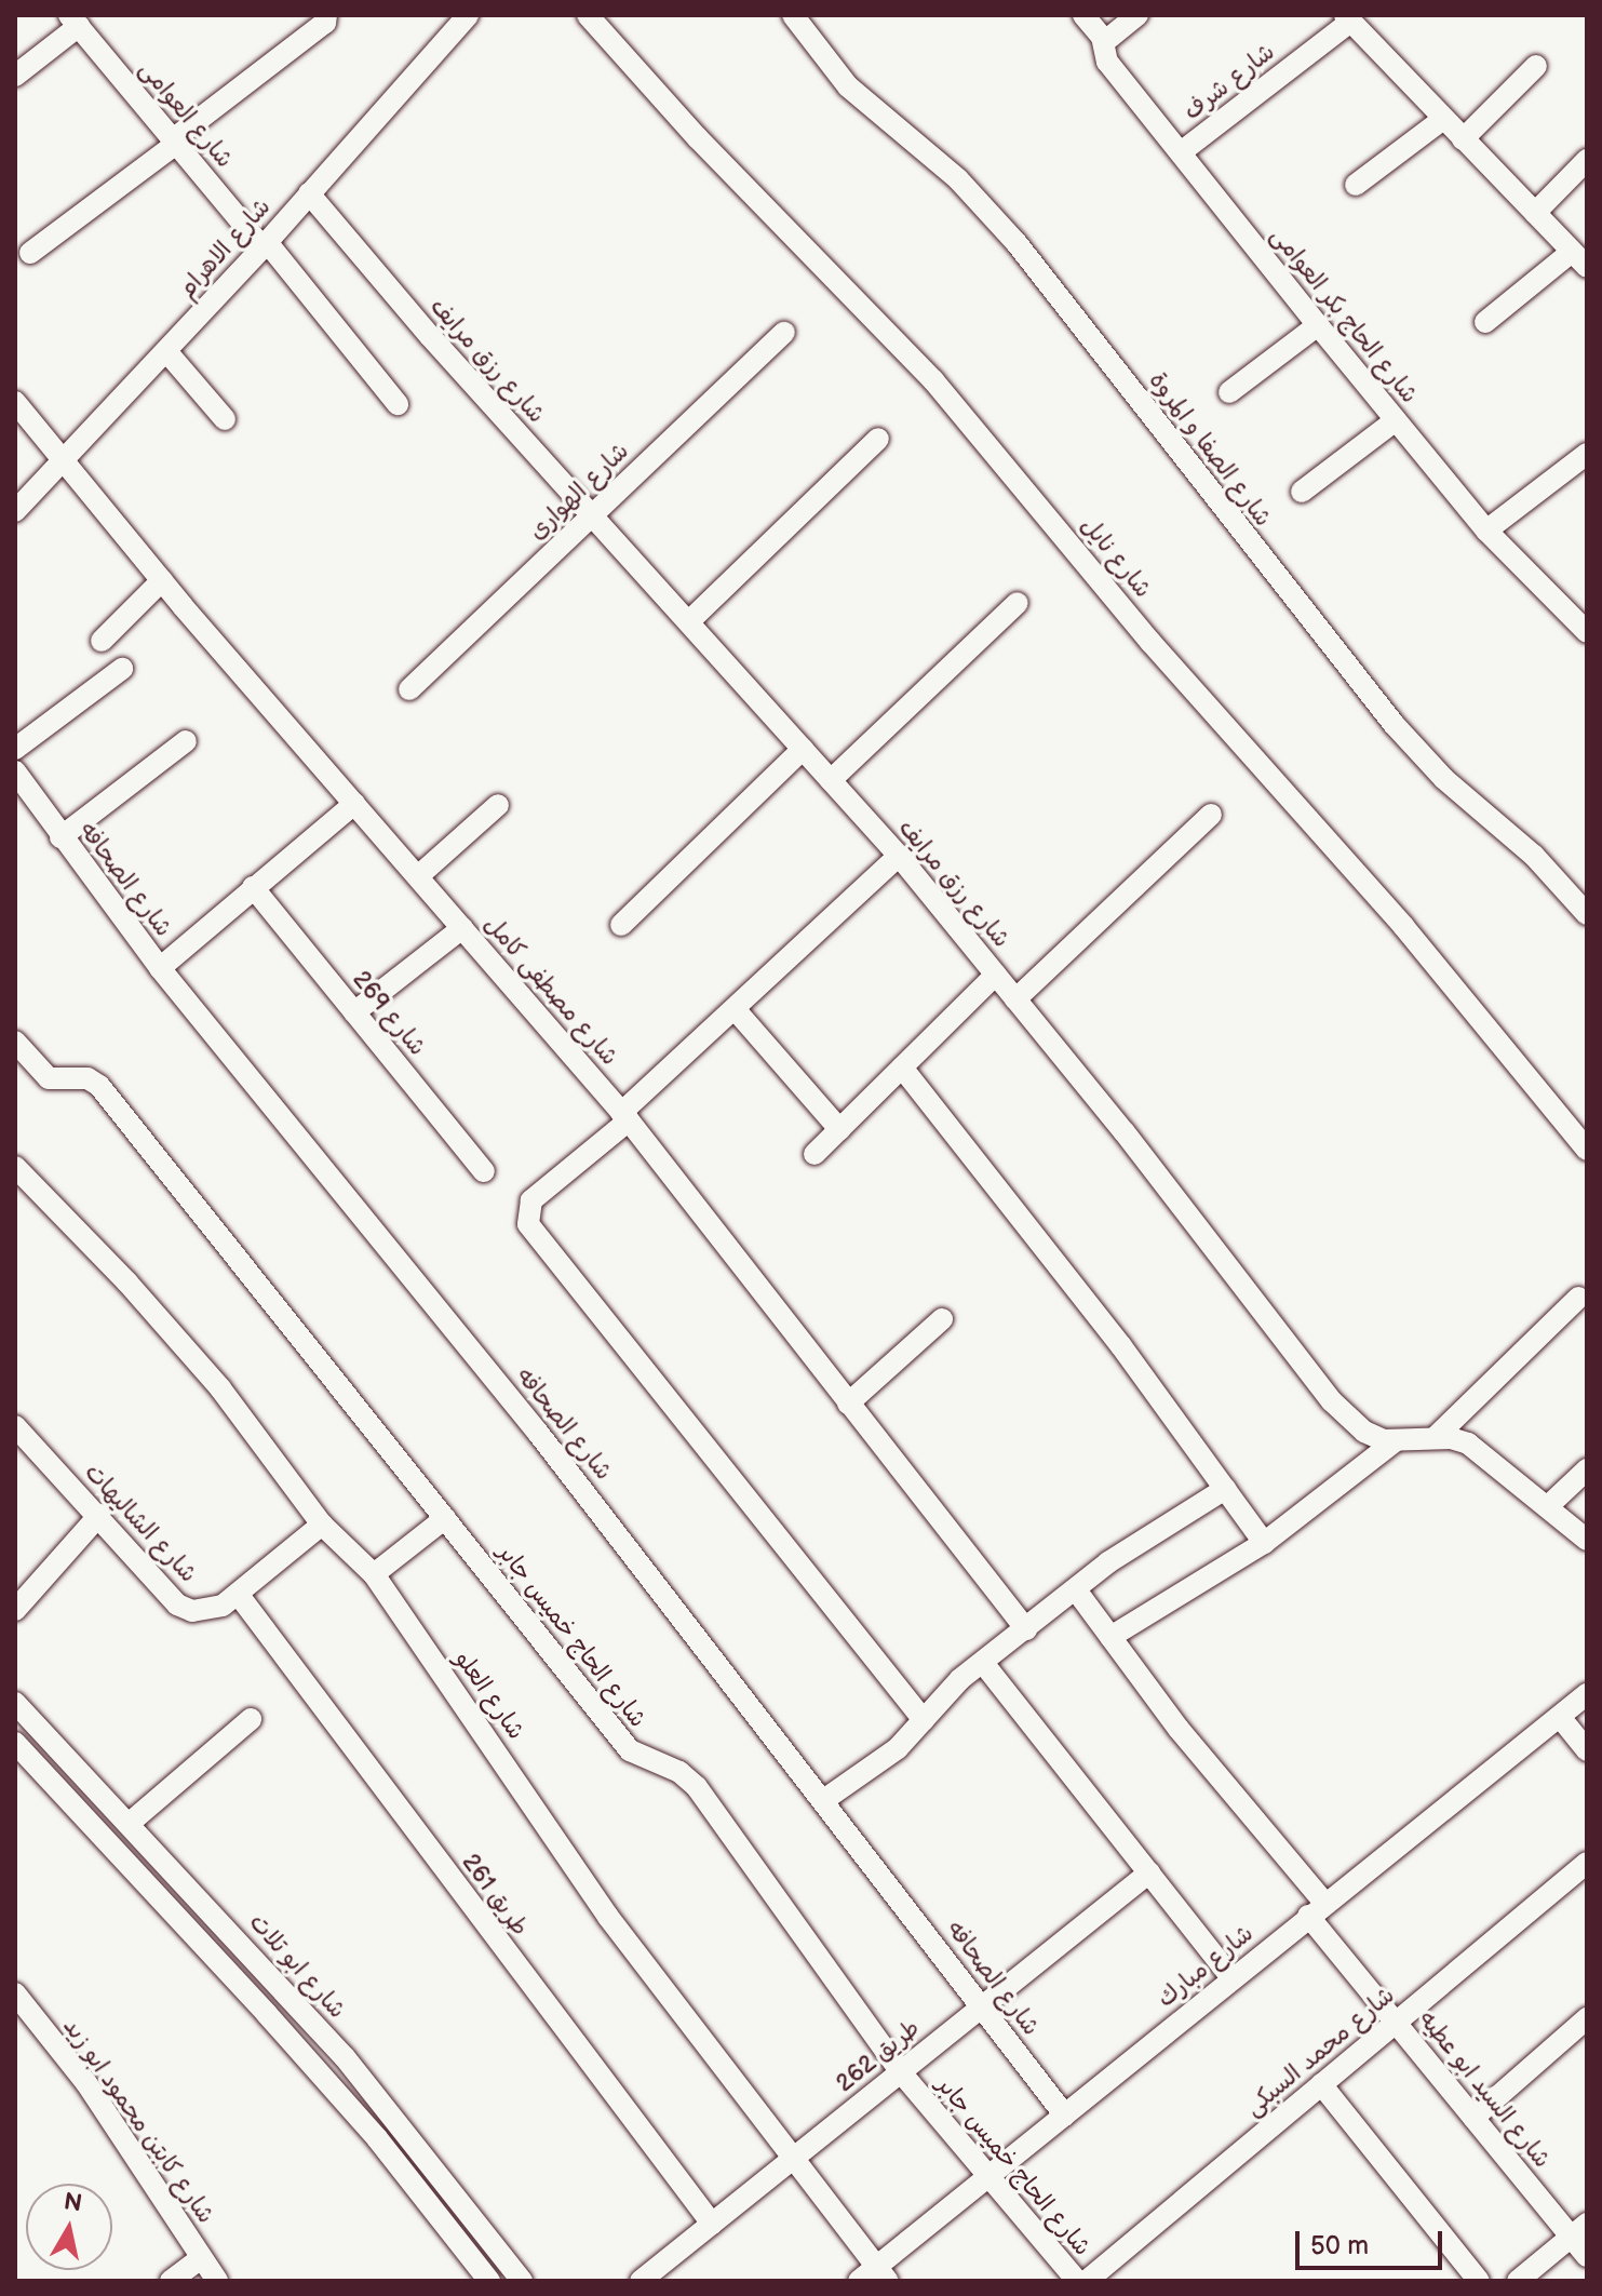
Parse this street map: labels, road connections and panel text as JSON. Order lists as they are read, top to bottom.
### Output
{
  "streets": {
    "street": [
      "شارع شرف",
      "شارع العوامى",
      "شارع الاهرام",
      "شارع الحاج بكر العوامى",
      "شارع رزق مرايف",
      "شارع الصفا و المروة",
      "شارع الهوارى",
      "شارع نايل",
      "شارع الصحافه",
      "شارع مصطفى كامل",
      "شارع 269",
      "شارع الشاليهات",
      "شارع الحاج خميس جابر",
      "شارع العلو",
      "طريق 261",
      "شارع ابو تلات",
      "شارع مبارك",
      "شارع محمد السبكى",
      "طريق 262",
      "شارع السيد ابو عطيه",
      "شارع كابتن محمود ابو زيد"
    ]
  },
  "crossings": [
    ["شارع شرف", "شارع الحاج بكر العوامى"],
    ["شارع العوامى", "شارع الاهرام"],
    ["شارع الاهرام", "شارع رزق مرايف"],
    ["شارع الاهرام", "شارع مصطفى كامل"],
    ["شارع رزق مرايف", "شارع الهوارى"],
    ["شارع الصحافه", "شارع مبارك"],
    ["شارع الصحافه", "طريق 262"],
    ["شارع الشاليهات", "شارع العلو"],
    ["شارع الشاليهات", "طريق 261"],
    ["شارع الحاج خميس جابر", "شارع مبارك"],
    ["شارع الحاج خميس جابر", "طريق 262"],
    ["شارع العلو", "شارع مبارك"],
    ["شارع العلو", "طريق 262"],
    ["طريق 261", "طريق 262"],
    ["شارع مبارك", "شارع السيد ابو عطيه"],
    ["شارع محمد السبكى", "شارع السيد ابو عطيه"]
  ],
  "scale_bar": "50 m",
  "north": "top"
}
